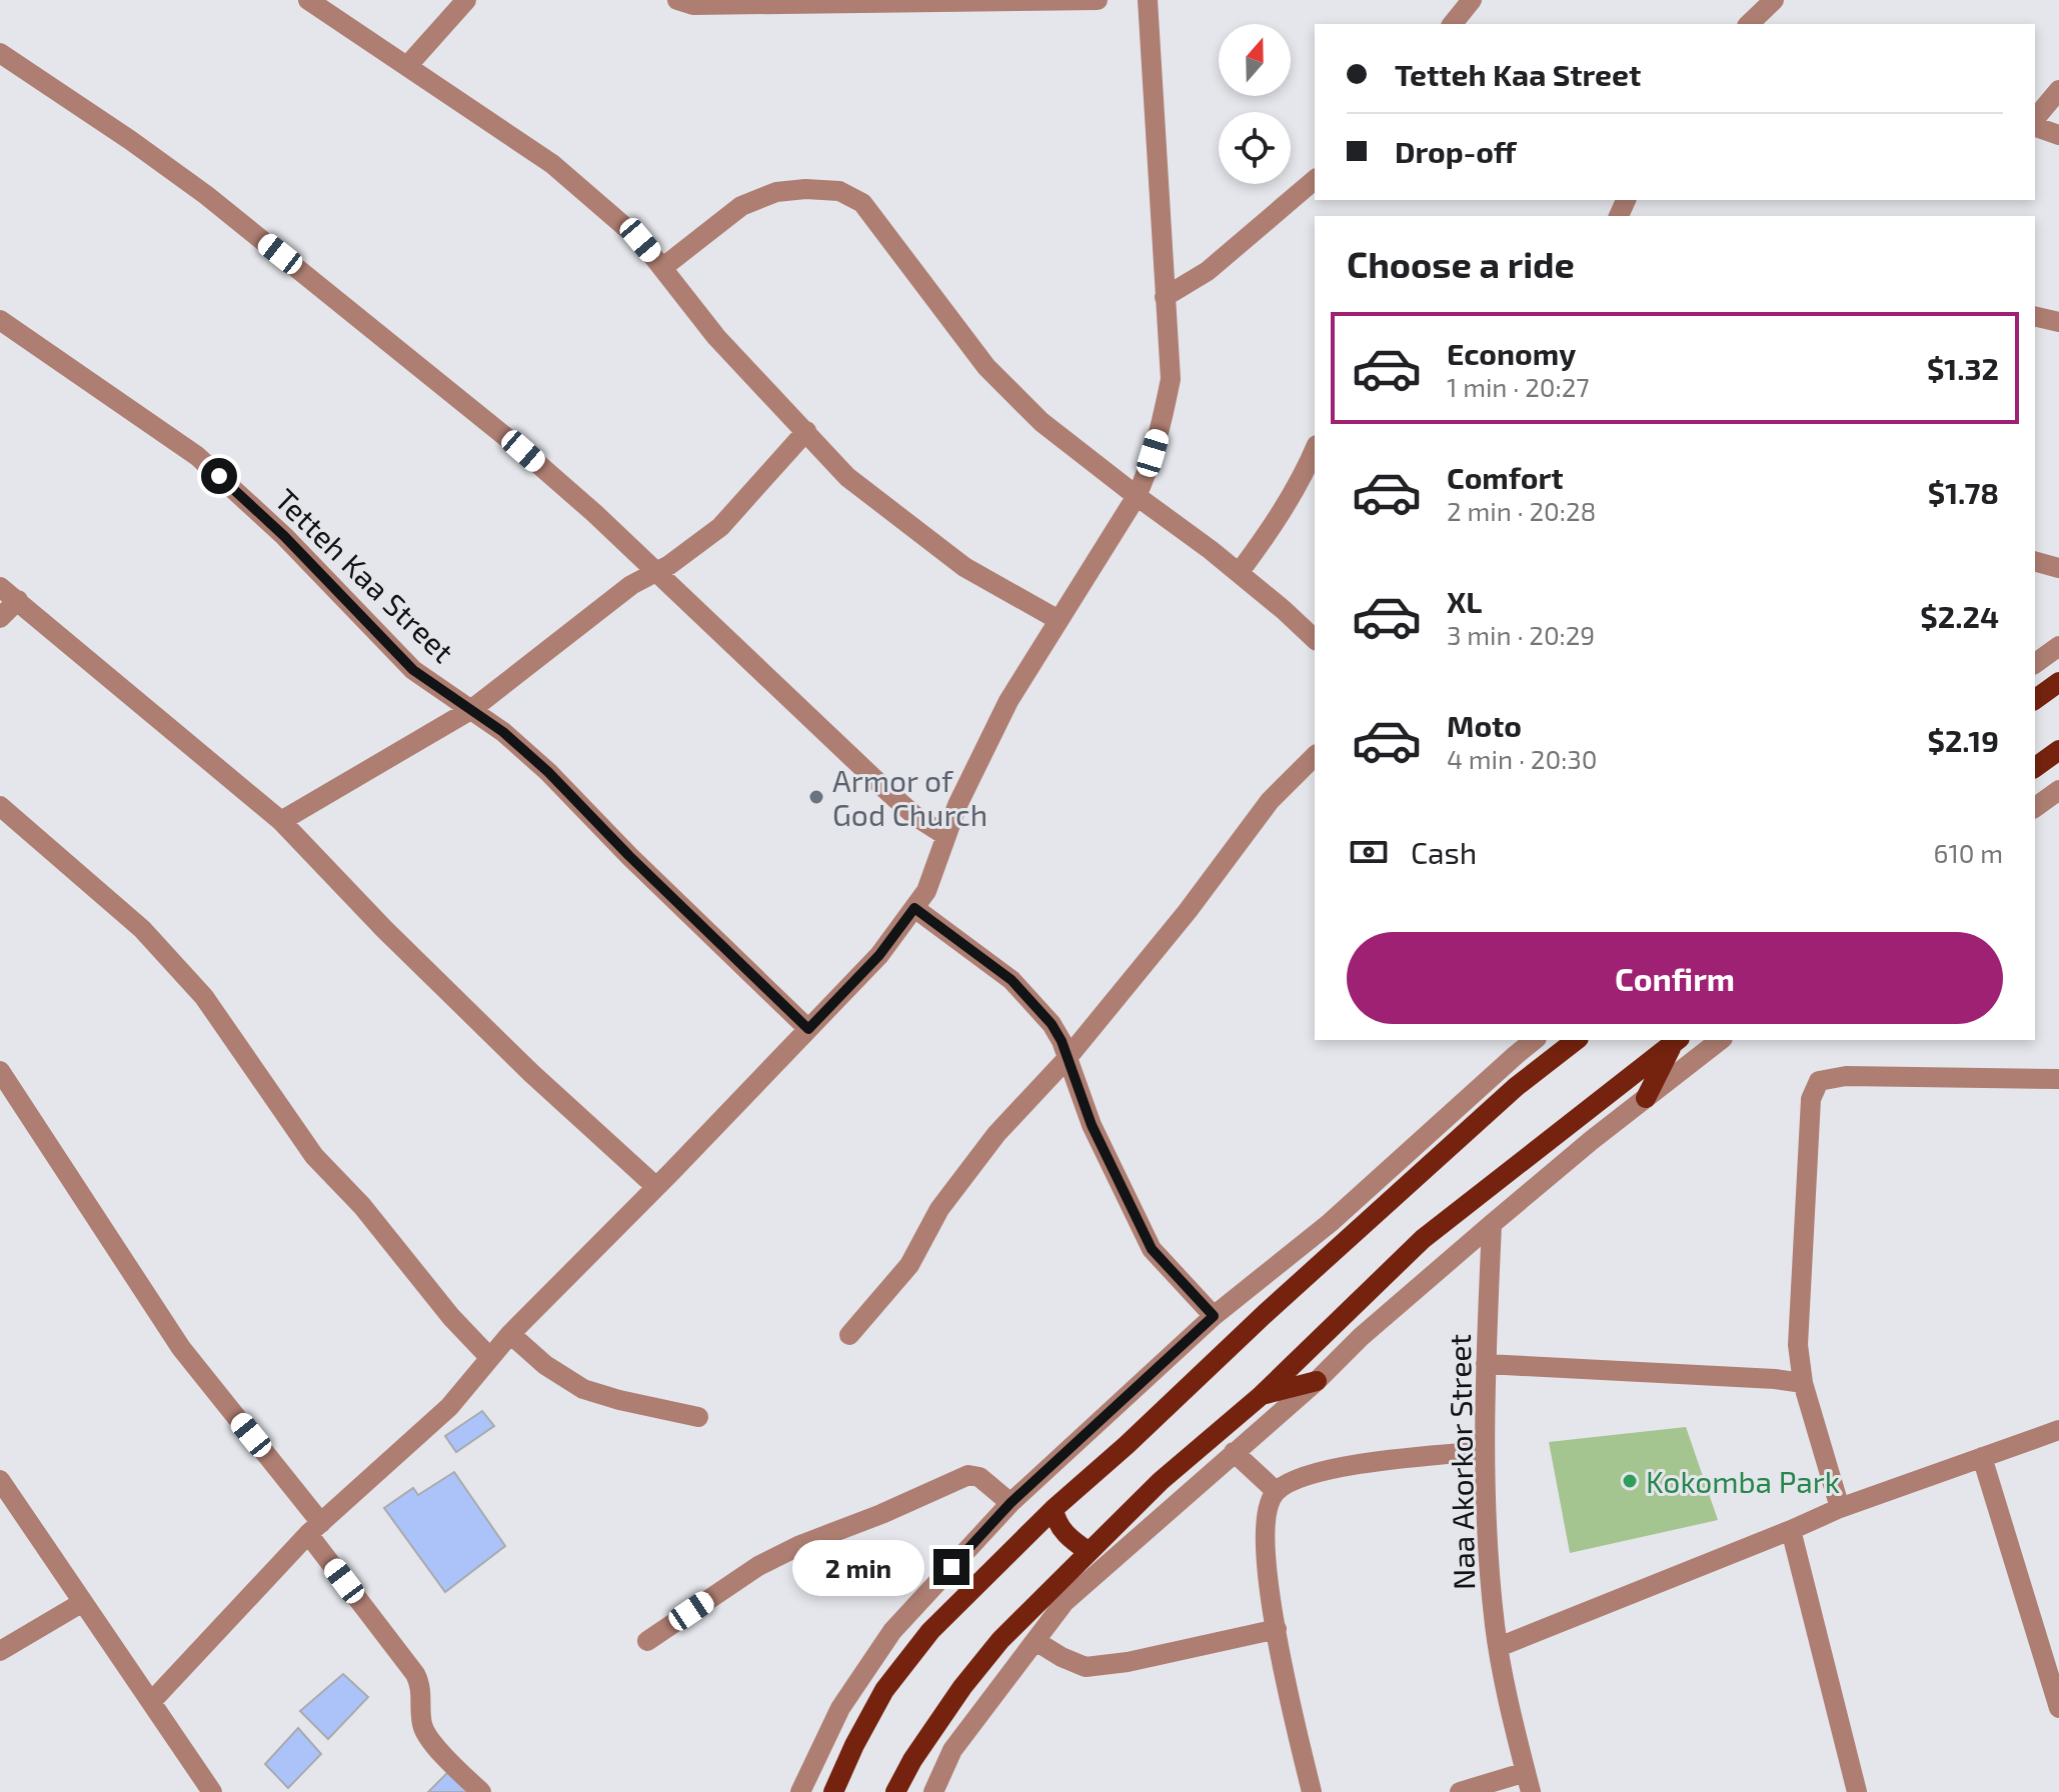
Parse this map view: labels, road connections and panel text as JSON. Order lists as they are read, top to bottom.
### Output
{
  "streets": {
    "street": ["Tetteh Kaa Street", "Naa Akorkor Street"]
  },
  "places": ["Armor of God Church", "Kokomba Park"],
  "north": "top",
  "page": {
    "banner": ["Tetteh Kaa Street", "Drop-off"],
    "heading": "Choose a ride",
    "list": [
      {
        "name": "Economy",
        "note": "1 min · 20:27",
        "value": "$1.32"
      },
      {
        "name": "Comfort",
        "note": "2 min · 20:28",
        "value": "$1.78"
      },
      {
        "name": "XL",
        "note": "3 min · 20:29",
        "value": "$2.24"
      },
      {
        "name": "Moto",
        "note": "4 min · 20:30",
        "value": "$2.19"
      }
    ],
    "pay": ["Cash", "610 m"],
    "buttons": "Confirm",
    "bubble": "2 min"
  }
}
